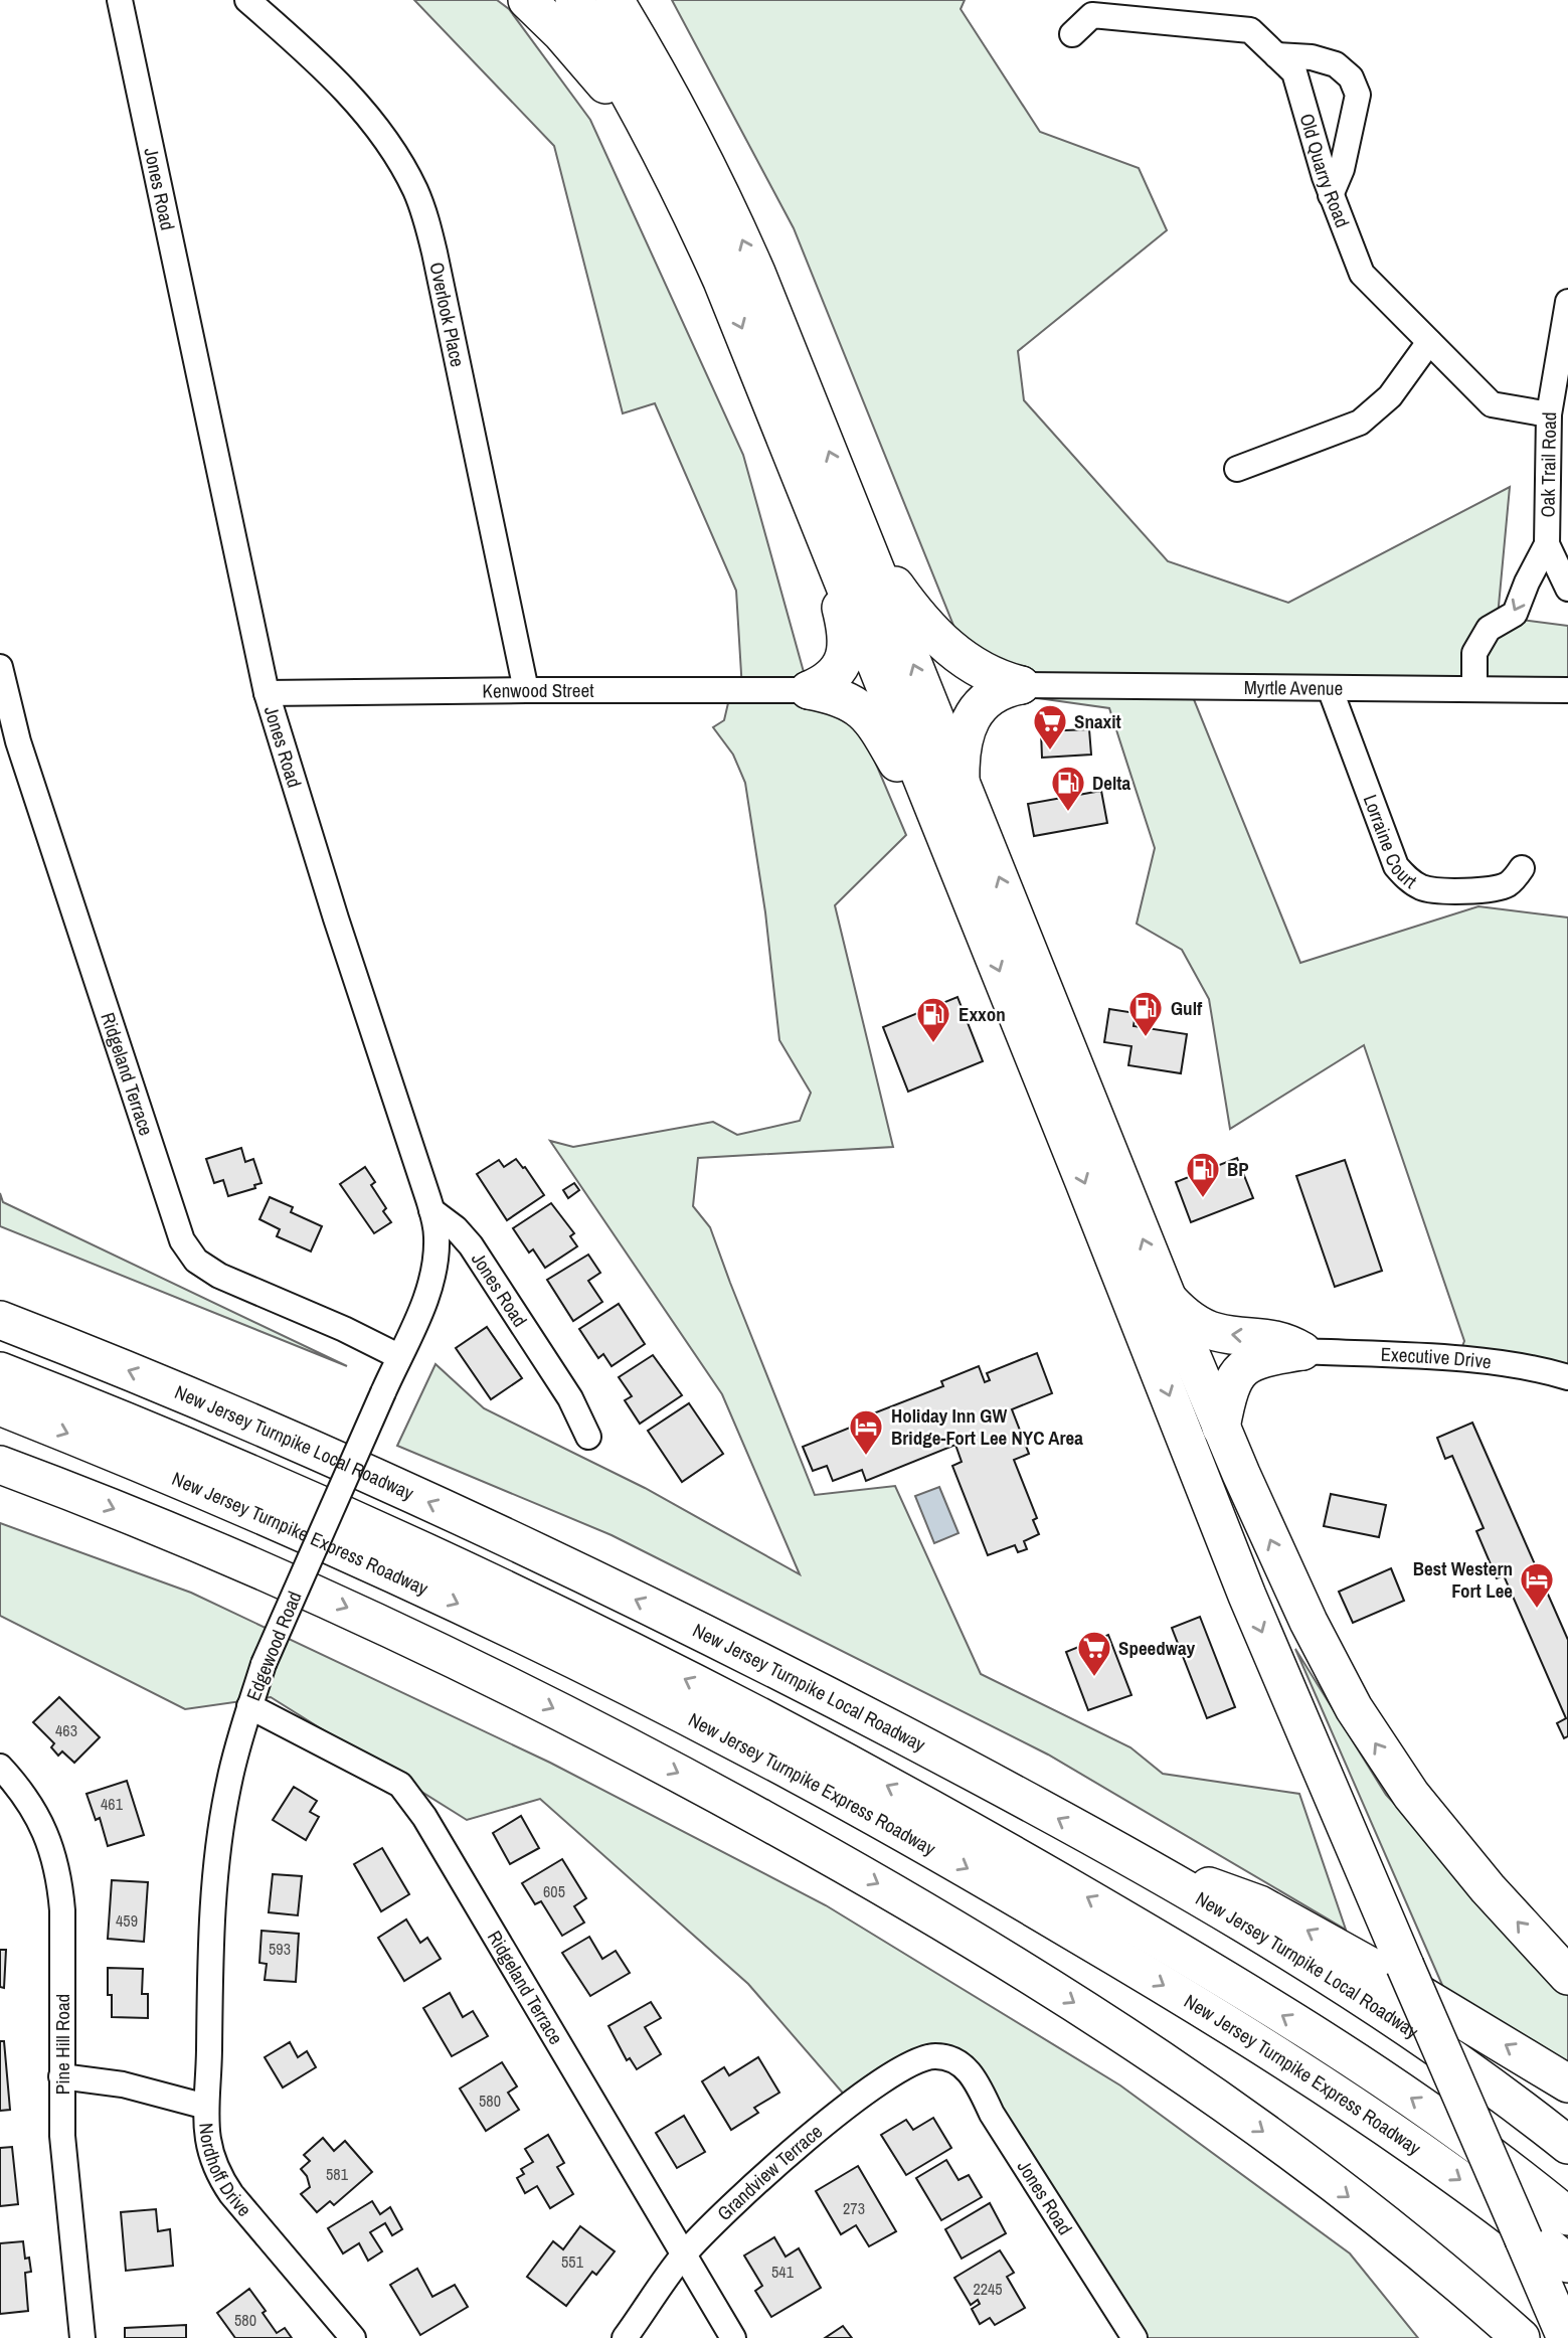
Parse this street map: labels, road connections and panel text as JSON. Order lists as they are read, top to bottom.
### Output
{
  "streets": {
    "highway": ["New Jersey Turnpike Local Roadway", "New Jersey Turnpike Express Roadway"],
    "street": [
      "Old Quarry Road",
      "Jones Road",
      "Overlook Place",
      "Oak Trail Road",
      "Myrtle Avenue",
      "Kenwood Street",
      "Lorraine Court",
      "Ridgeland Terrace",
      "Executive Drive",
      "Edgewood Road",
      "Pine Hill Road",
      "Nordhoff Drive",
      "Grandview Terrace"
    ]
  },
  "crossings": [
    ["Old Quarry Road", "Oak Trail Road"],
    ["Jones Road", "Kenwood Street"],
    ["Jones Road", "Edgewood Road"],
    ["Jones Road", "Grandview Terrace"],
    ["Overlook Place", "Kenwood Street"],
    ["Myrtle Avenue", "Lorraine Court"],
    ["Ridgeland Terrace", "Edgewood Road"],
    ["Ridgeland Terrace", "Grandview Terrace"],
    ["Edgewood Road", "Nordhoff Drive"],
    ["Pine Hill Road", "Nordhoff Drive"]
  ],
  "places": {
    "supermarket": ["Snaxit", "Speedway"],
    "fuel station": [
      "Delta",
      "Gulf",
      "Exxon",
      "BP"
    ],
    "hotel": ["Holiday Inn GW Bridge-Fort Lee NYC Area", "Best Western Fort Lee"]
  },
  "house_numbers": [
    "463",
    "461",
    "605",
    "459",
    "593",
    "580",
    "581",
    "273",
    "551",
    "541",
    "2245",
    "580"
  ]
}
